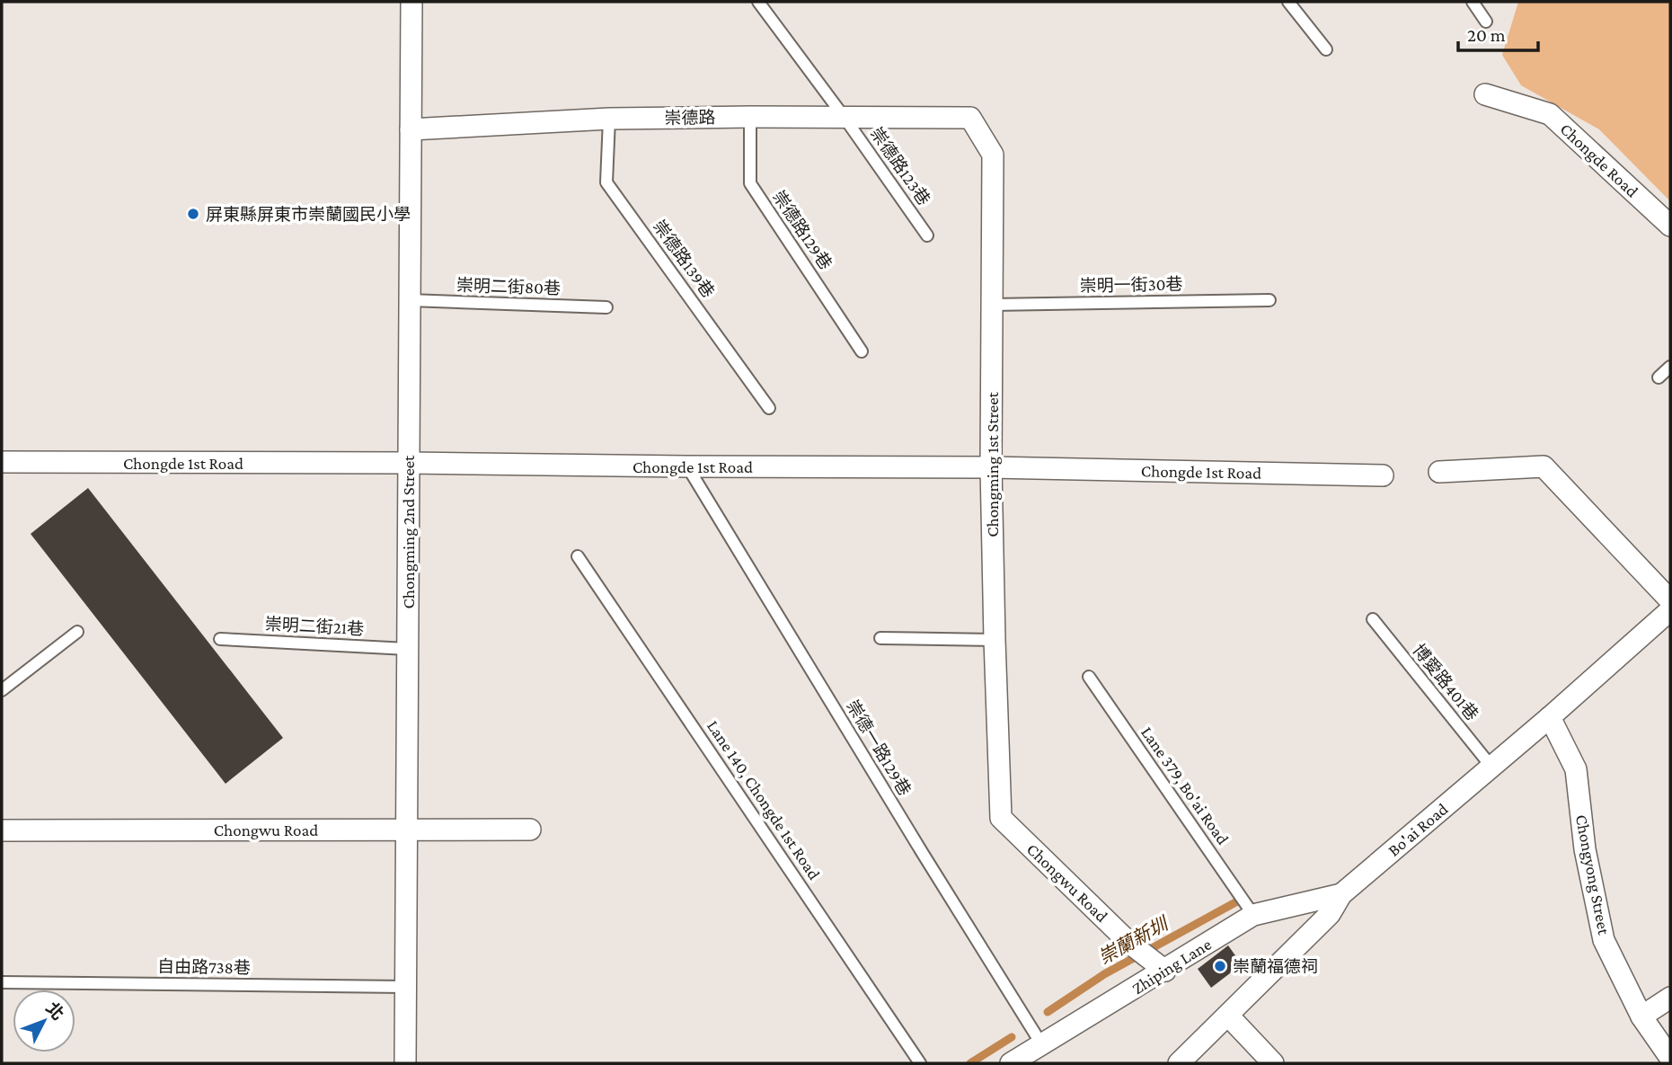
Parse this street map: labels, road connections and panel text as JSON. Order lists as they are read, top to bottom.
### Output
{
  "streets": {
    "street": [
      "崇德路",
      "Chongde Road",
      "Chongde 1st Road",
      "Chongming 1st Street",
      "Chongming 2nd Street",
      "Chongwu Road",
      "Bo'ai Road",
      "Chongyong Street",
      "Zhiping Lane"
    ],
    "lane": [
      "崇德路123巷",
      "崇德路129巷",
      "崇德路139巷",
      "崇明一街30巷",
      "崇明二街80巷",
      "崇明二街21巷",
      "博愛路401巷",
      "崇德一路129巷",
      "Lane 379, Bo'ai Road",
      "Lane 140, Chongde 1st Road",
      "自由路738巷"
    ]
  },
  "crossings": [
    ["崇德路", "崇德路123巷"],
    ["崇德路", "崇德路129巷"],
    ["崇德路", "崇德路139巷"],
    ["崇德路", "Chongming 1st Street"],
    ["崇德路", "Chongming 2nd Street"],
    ["崇明一街30巷", "Chongming 1st Street"],
    ["崇明二街80巷", "Chongming 2nd Street"],
    ["Chongde 1st Road", "Chongming 1st Street"],
    ["Chongde 1st Road", "Chongming 2nd Street"],
    ["Chongde 1st Road", "崇德一路129巷"],
    ["Chongming 1st Street", "Chongwu Road"],
    ["Chongming 2nd Street", "崇明二街21巷"],
    ["Chongming 2nd Street", "Chongwu Road"],
    ["Chongming 2nd Street", "自由路738巷"],
    ["博愛路401巷", "Bo'ai Road"],
    ["崇德一路129巷", "Zhiping Lane"],
    ["Lane 379, Bo'ai Road", "Zhiping Lane"],
    ["Chongwu Road", "Zhiping Lane"],
    ["Bo'ai Road", "Chongyong Street"],
    ["Bo'ai Road", "Zhiping Lane"]
  ],
  "water": ["崇蘭新圳"],
  "places": ["屏東縣屏東市崇蘭國民小學", "崇蘭福德祠"],
  "scale_bar": "20 m",
  "north": "top right"
}
